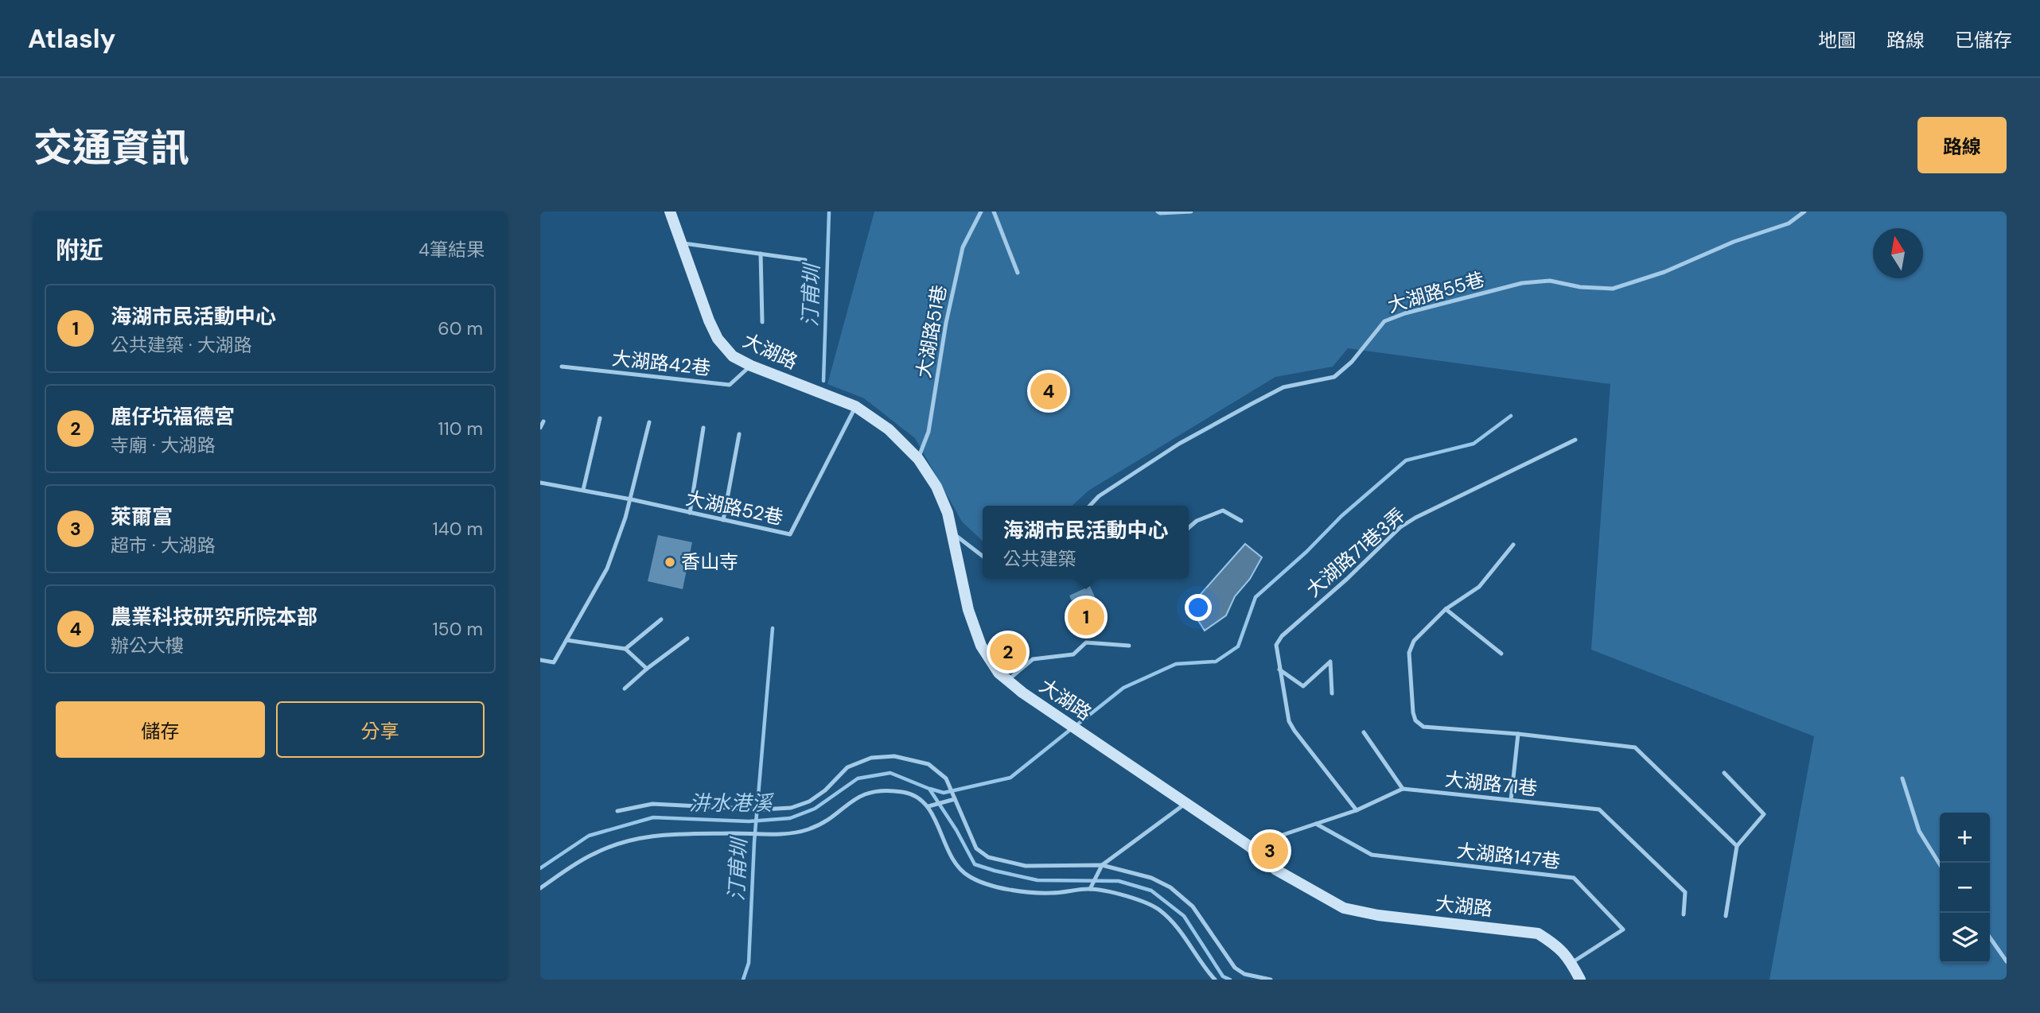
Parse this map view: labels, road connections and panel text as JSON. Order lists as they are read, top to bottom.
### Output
{
  "streets": {
    "street": ["大湖路"],
    "lane": [
      "大湖路55巷",
      "大湖路51巷",
      "大湖路42巷",
      "大湖路52巷",
      "大湖路71巷3弄",
      "大湖路71巷",
      "大湖路147巷"
    ]
  },
  "crossings": [
    ["大湖路51巷", "大湖路"],
    ["大湖路", "大湖路42巷"],
    ["大湖路", "大湖路52巷"],
    ["大湖路", "大湖路147巷"]
  ],
  "water": ["汀甫圳", "汫水港溪"],
  "places": ["香山寺"],
  "north": "top",
  "page": {
    "header": "Atlasly",
    "nav": ["地圖", "路線", "已儲存"],
    "title": "交通資訊",
    "buttons": [
      "路線",
      ["儲存", "分享"]
    ],
    "heading": ["附近", "4筆結果"],
    "list": [
      {
        "mark": "1",
        "name": "海湖市民活動中心",
        "note": "公共建築 · 大湖路",
        "value": "60 m"
      },
      {
        "mark": "2",
        "name": "鹿仔坑福德宮",
        "note": "寺廟 · 大湖路",
        "value": "110 m"
      },
      {
        "mark": "3",
        "name": "萊爾富",
        "note": "超市 · 大湖路",
        "value": "140 m"
      },
      {
        "mark": "4",
        "name": "農業科技研究所院本部",
        "note": "辦公大樓",
        "value": "150 m"
      }
    ],
    "pins": [
      "4",
      "1",
      "2",
      "3"
    ],
    "popup": ["海湖市民活動中心", "公共建築"],
    "map_buttons": ["+", "−"]
  }
}
